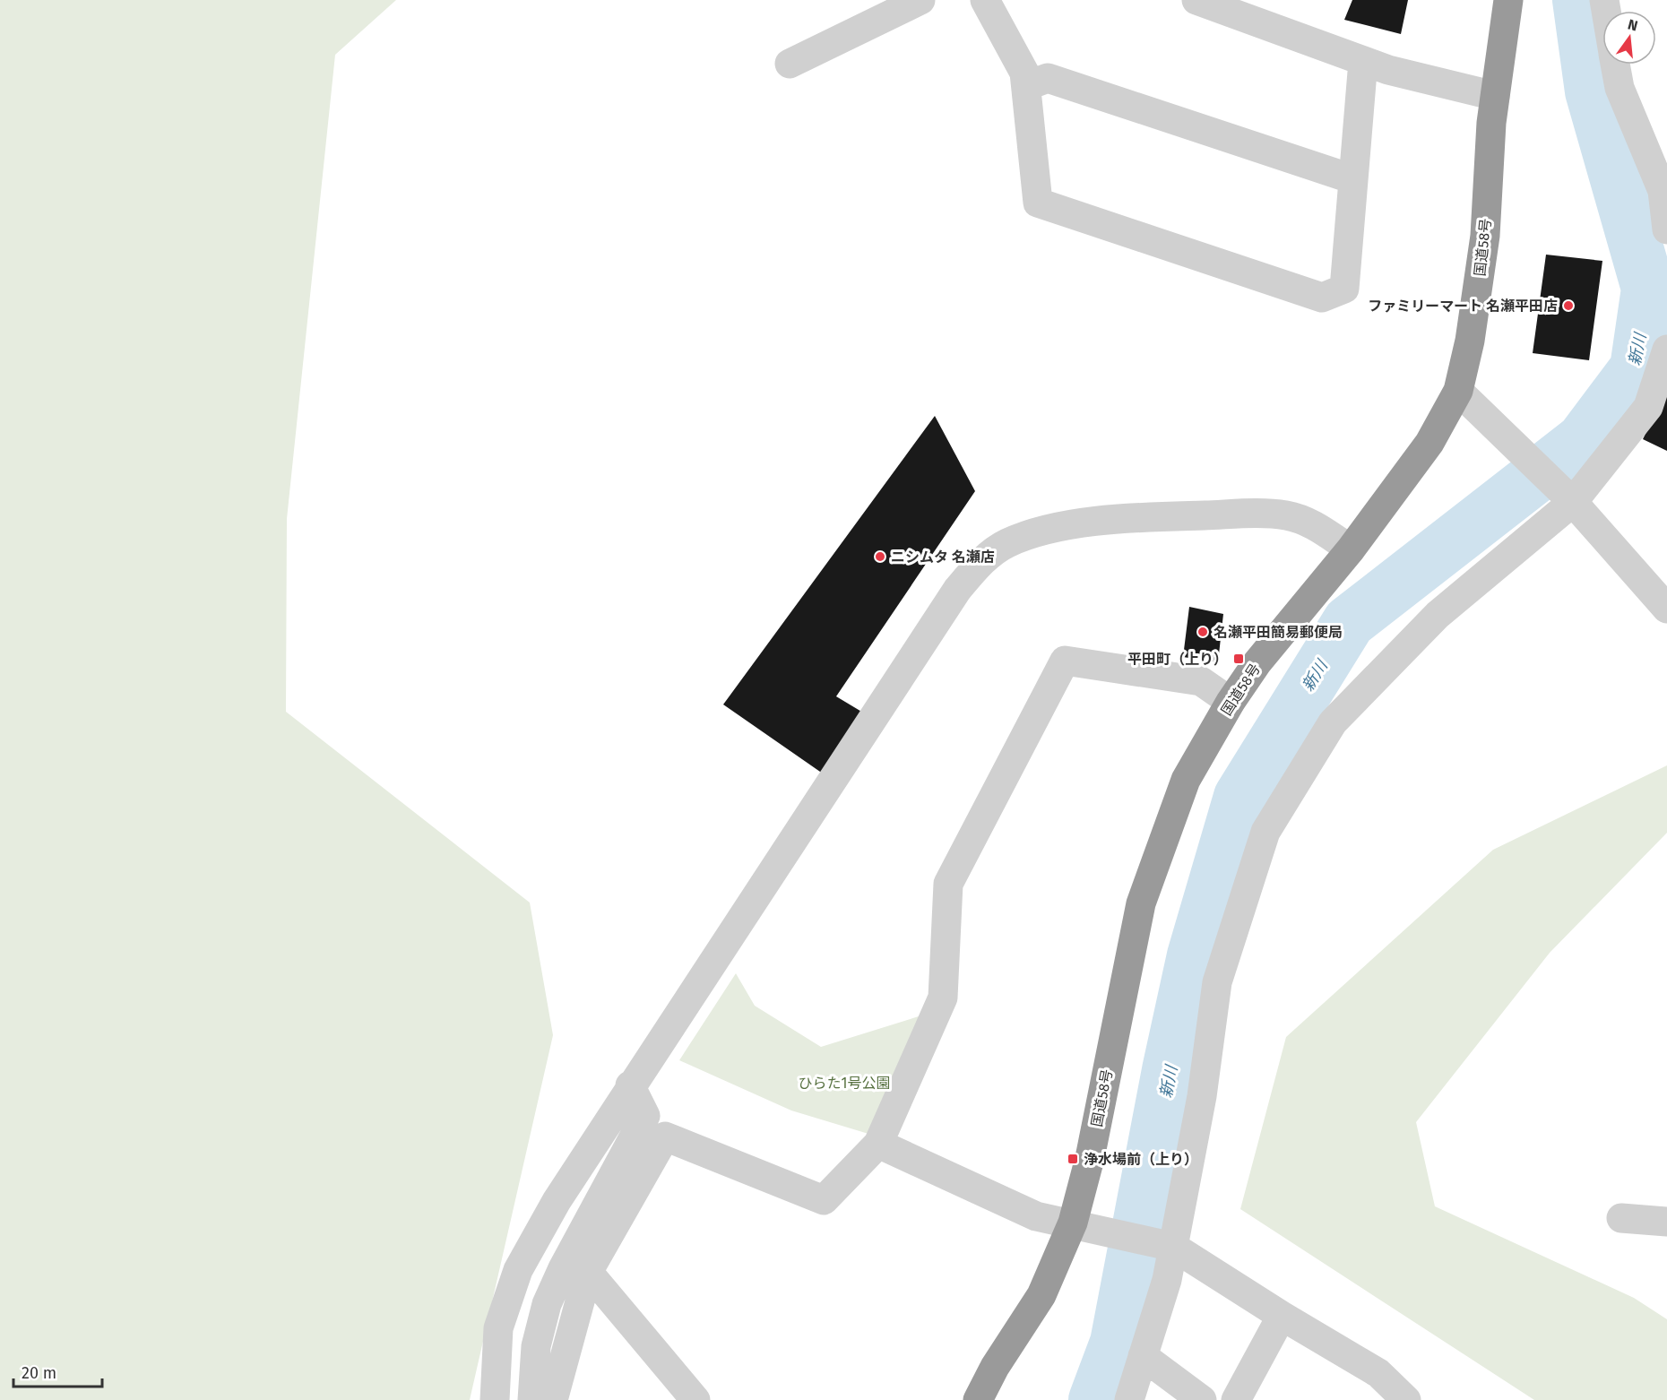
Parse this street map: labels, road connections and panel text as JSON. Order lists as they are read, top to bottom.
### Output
{
  "streets": {
    "highway": ["国道58号"]
  },
  "water": ["新川"],
  "parks": ["ひらた1号公園"],
  "places": {
    "other": ["ファミリーマート 名瀬平田店", "ニシムタ 名瀬店", "名瀬平田簡易郵便局"],
    "transit": ["平田町（上り）", "浄水場前（上り）"]
  },
  "scale_bar": "20 m",
  "north": "top"
}
